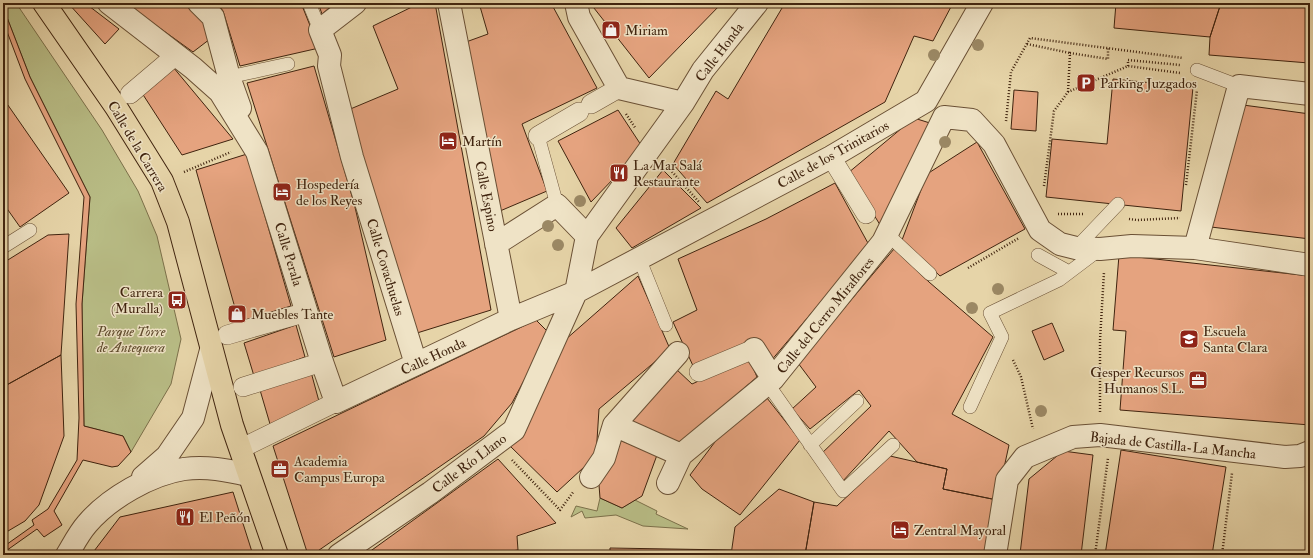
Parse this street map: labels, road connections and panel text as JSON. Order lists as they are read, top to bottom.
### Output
{
  "streets": {
    "main road": ["Calle de la Carrera"],
    "street": [
      "Calle Honda",
      "Calle de los Trinitarios",
      "Calle Espino",
      "Calle Perala",
      "Calle Covachuelas",
      "Calle del Cerro Miraflores",
      "Bajada de Castilla-La Mancha",
      "Calle Río Llano"
    ]
  },
  "crossings": [
    ["Calle Honda", "Calle de la Carrera"],
    ["Calle Honda", "Calle de los Trinitarios"],
    ["Calle Honda", "Calle Espino"],
    ["Calle Honda", "Calle Perala"],
    ["Calle Honda", "Calle Covachuelas"],
    ["Calle Honda", "Calle Río Llano"],
    ["Calle de los Trinitarios", "Calle Río Llano"]
  ],
  "parks": ["Parque Torre de Antequera"],
  "places": {
    "shop": ["Miriam", "Muebles Tante"],
    "parking": ["Parking Juzgados"],
    "hotel": ["Martín", "Hospedería de los Reyes", "Zentral Mayoral"],
    "restaurant": ["La Mar Salá Restaurante", "El Peñón"],
    "bus stop": ["Carrera (Muralla)"],
    "school or university": ["Escuela Santa Clara"],
    "office": ["Gesper Recursos Humanos S.L.", "Academia Campus Europa"]
  }
}
